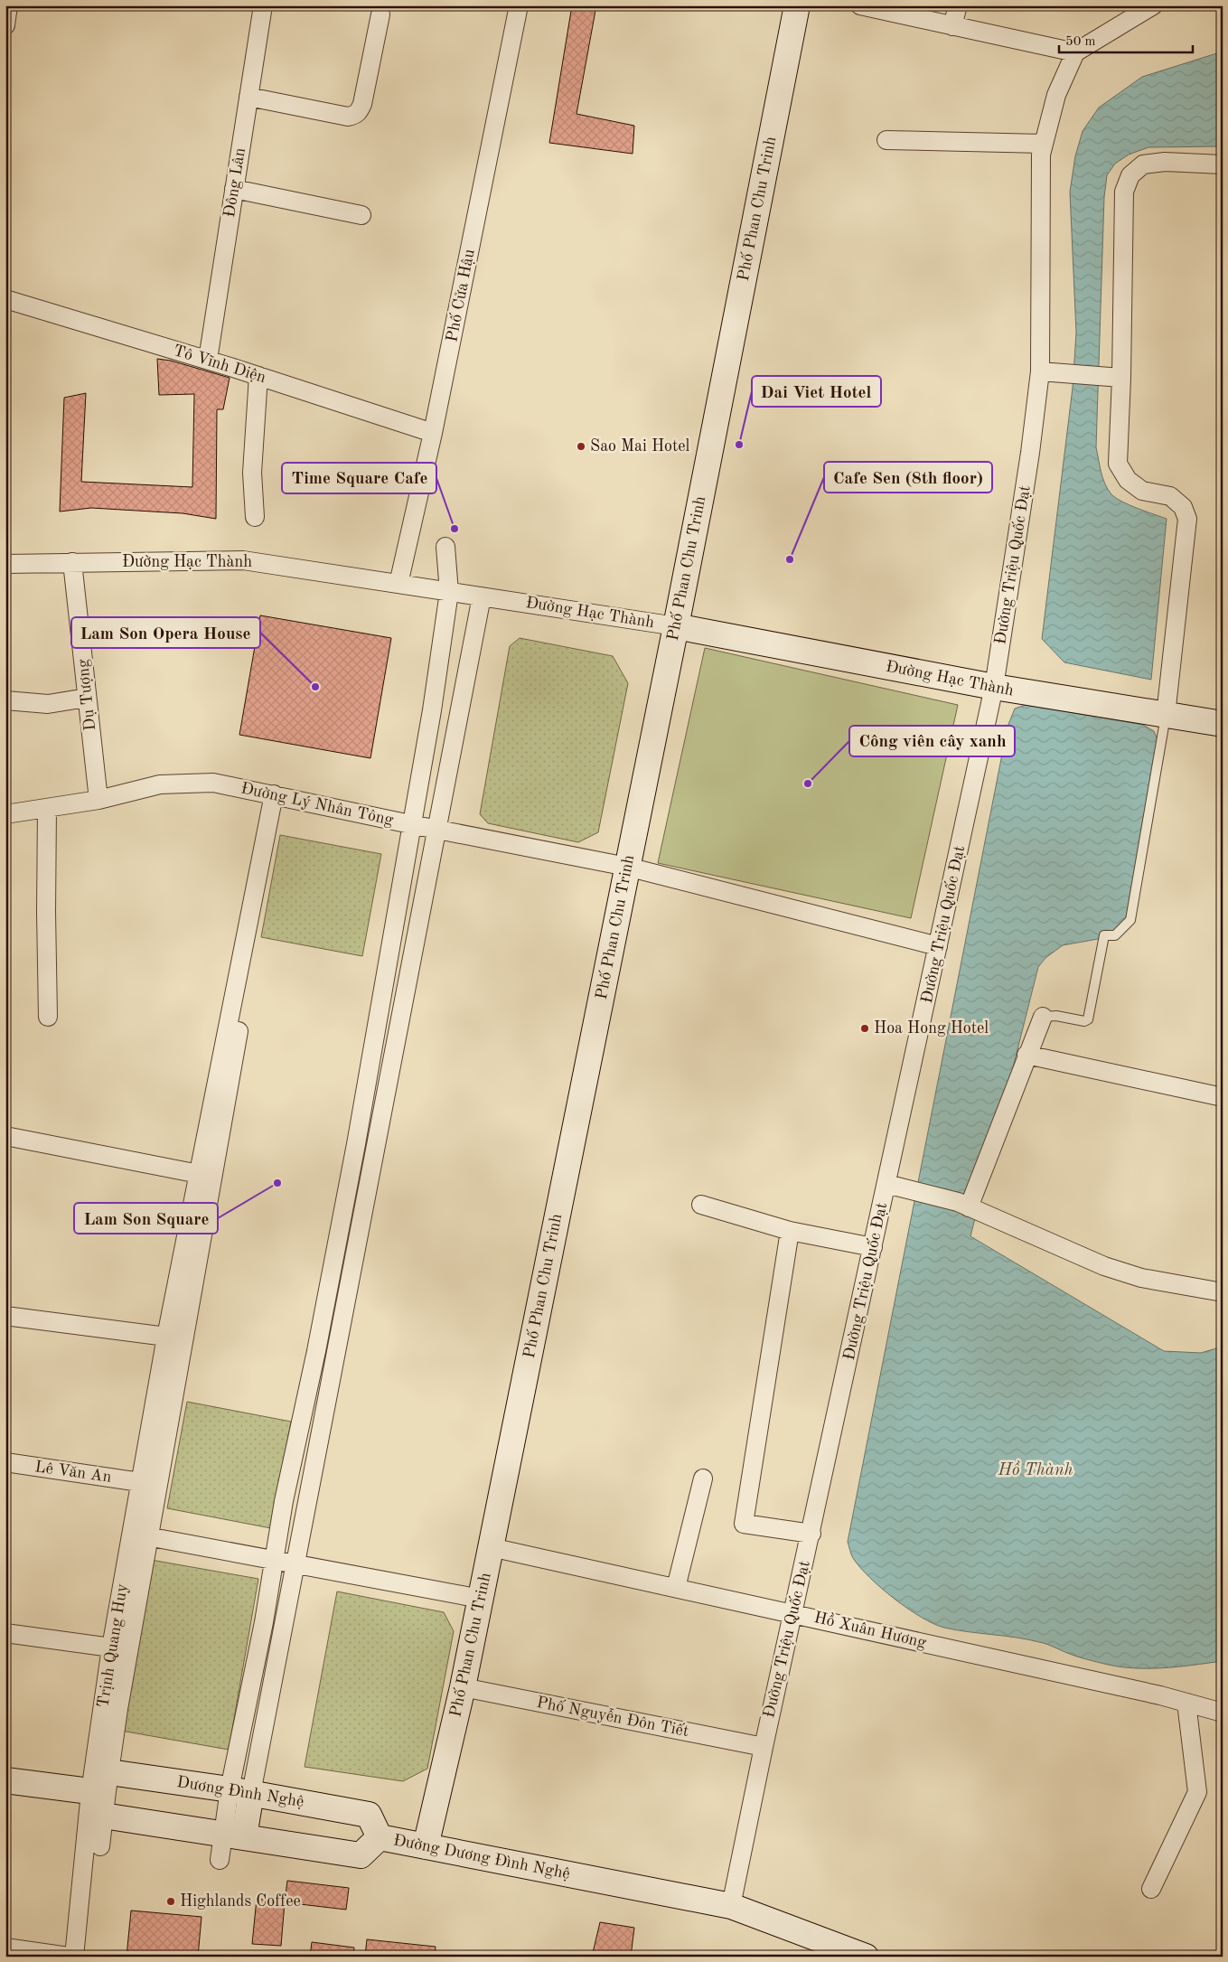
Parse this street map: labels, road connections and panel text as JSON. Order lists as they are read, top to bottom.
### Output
{
  "streets": {
    "street": [
      "Đông Lân",
      "Phố Phan Chu Trinh",
      "Phố Cửa Hậu",
      "Tô Vĩnh Diện",
      "Đường Hạc Thành",
      "Đường Triệu Quốc Đạt",
      "Dụ Tượng",
      "Đường Lý Nhân Tông",
      "Lê Văn An",
      "Hồ Xuân Hương",
      "Trịnh Quang Huy",
      "Phố Nguyễn Đôn Tiết",
      "Dương Đình Nghệ",
      "Đường Dương Đình Nghệ"
    ]
  },
  "crossings": [
    ["Đông Lân", "Tô Vĩnh Diện"],
    ["Phố Phan Chu Trinh", "Đường Hạc Thành"],
    ["Phố Phan Chu Trinh", "Đường Lý Nhân Tông"],
    ["Phố Phan Chu Trinh", "Hồ Xuân Hương"],
    ["Phố Phan Chu Trinh", "Phố Nguyễn Đôn Tiết"],
    ["Phố Phan Chu Trinh", "Đường Dương Đình Nghệ"],
    ["Phố Cửa Hậu", "Tô Vĩnh Diện"],
    ["Phố Cửa Hậu", "Đường Hạc Thành"],
    ["Đường Hạc Thành", "Đường Triệu Quốc Đạt"],
    ["Đường Hạc Thành", "Dụ Tượng"],
    ["Đường Triệu Quốc Đạt", "Đường Lý Nhân Tông"],
    ["Đường Triệu Quốc Đạt", "Hồ Xuân Hương"],
    ["Đường Triệu Quốc Đạt", "Phố Nguyễn Đôn Tiết"],
    ["Đường Triệu Quốc Đạt", "Đường Dương Đình Nghệ"],
    ["Dụ Tượng", "Đường Lý Nhân Tông"],
    ["Đường Lý Nhân Tông", "Trịnh Quang Huy"],
    ["Lê Văn An", "Trịnh Quang Huy"],
    ["Trịnh Quang Huy", "Dương Đình Nghệ"],
    ["Trịnh Quang Huy", "Đường Dương Đình Nghệ"],
    ["Dương Đình Nghệ", "Đường Dương Đình Nghệ"]
  ],
  "water": ["Hồ Thành"],
  "places": [
    "Dai Viet Hotel",
    "Sao Mai Hotel",
    "Time Square Cafe",
    "Cafe Sen (8th floor)",
    "Lam Son Opera House",
    "Công viên cây xanh",
    "Hoa Hong Hotel",
    "Lam Son Square",
    "Highlands Coffee"
  ],
  "scale_bar": "50 m"
}
